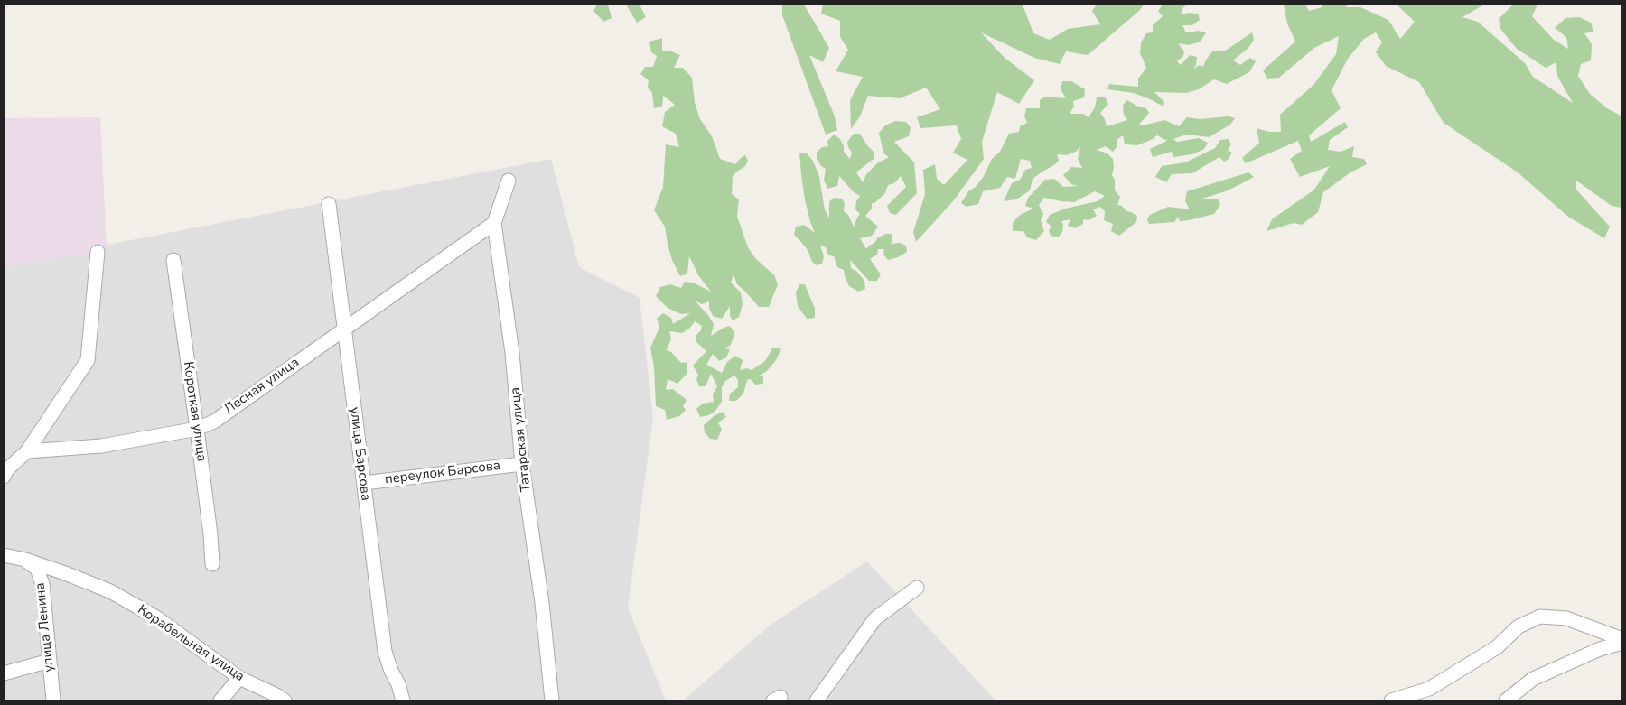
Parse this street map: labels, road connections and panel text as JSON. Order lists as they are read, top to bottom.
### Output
{
  "streets": {
    "street": [
      "Лесная улица",
      "Короткая улица",
      "Татарская улица",
      "улица Барсова",
      "переулок Барсова",
      "улица Ленина",
      "Корабельная улица"
    ]
  },
  "crossings": [
    ["Лесная улица", "Короткая улица"],
    ["Лесная улица", "Татарская улица"],
    ["Лесная улица", "улица Барсова"],
    ["Татарская улица", "переулок Барсова"],
    ["улица Барсова", "переулок Барсова"],
    ["улица Ленина", "Корабельная улица"]
  ]
}
